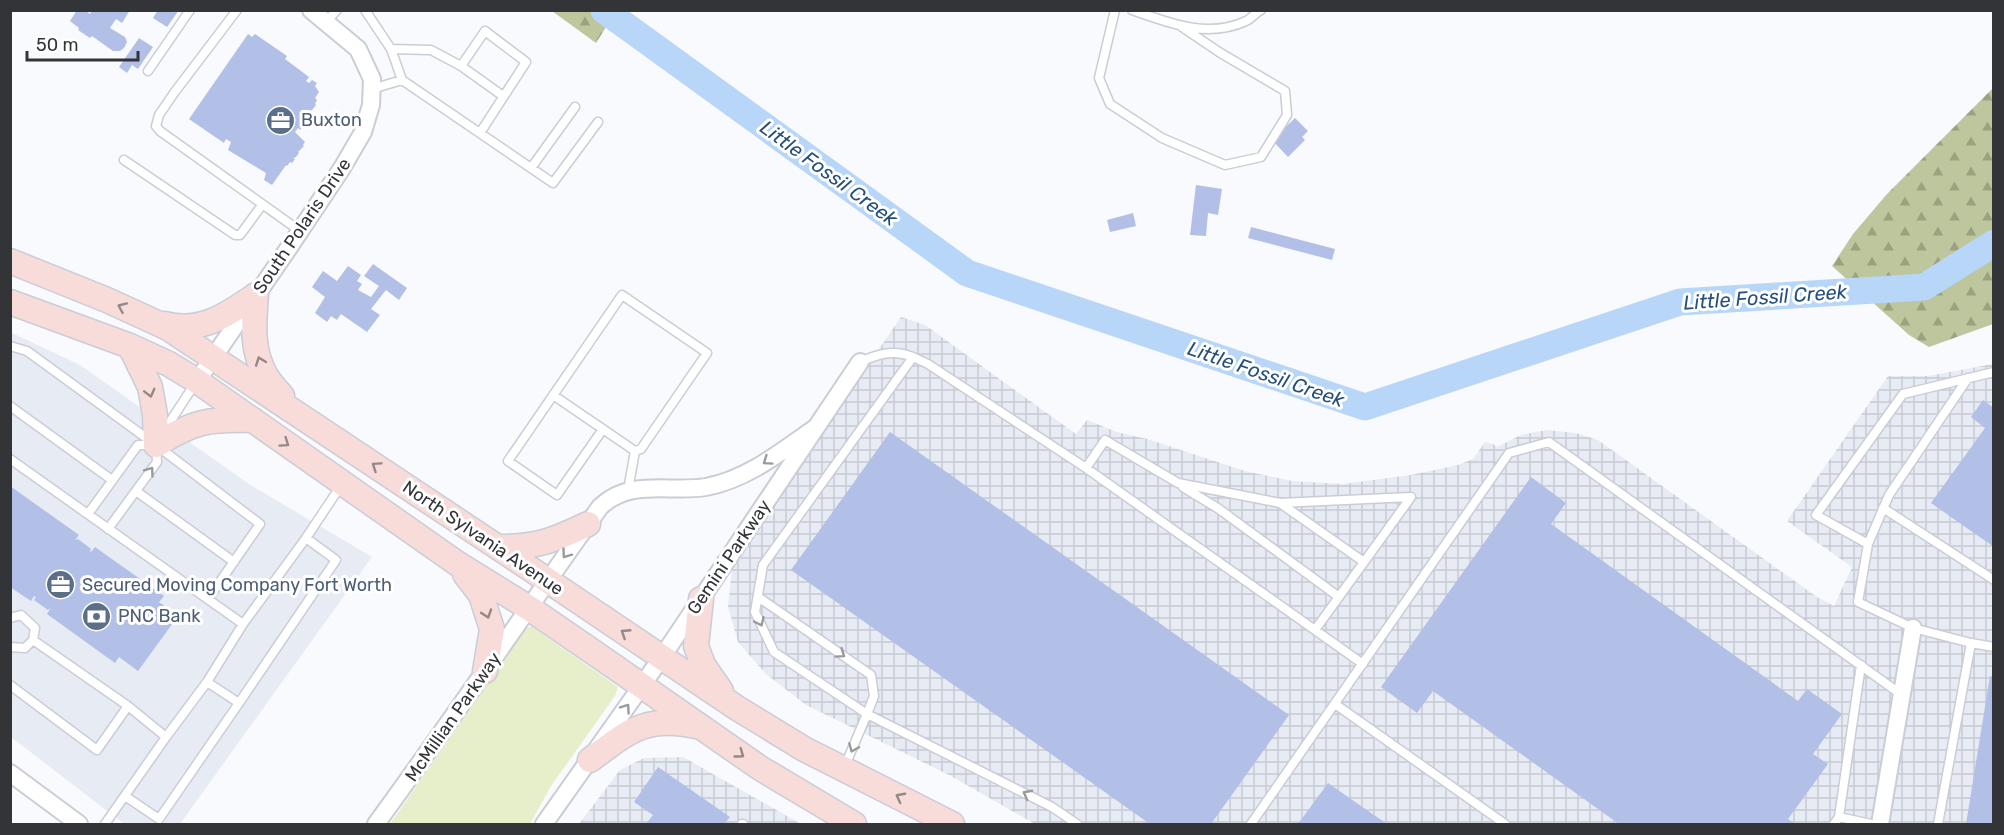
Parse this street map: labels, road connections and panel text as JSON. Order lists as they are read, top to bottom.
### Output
{
  "streets": {
    "main road": ["North Sylvania Avenue"],
    "street": ["South Polaris Drive", "Gemini Parkway", "McMillian Parkway"]
  },
  "crossings": [
    ["South Polaris Drive", "North Sylvania Avenue"],
    ["North Sylvania Avenue", "Gemini Parkway"],
    ["North Sylvania Avenue", "McMillian Parkway"],
    ["Gemini Parkway", "McMillian Parkway"]
  ],
  "water": ["Little Fossil Creek"],
  "places": {
    "office": ["Buxton", "Secured Moving Company Fort Worth"],
    "bank": ["PNC Bank"]
  },
  "scale_bar": "50 m"
}
